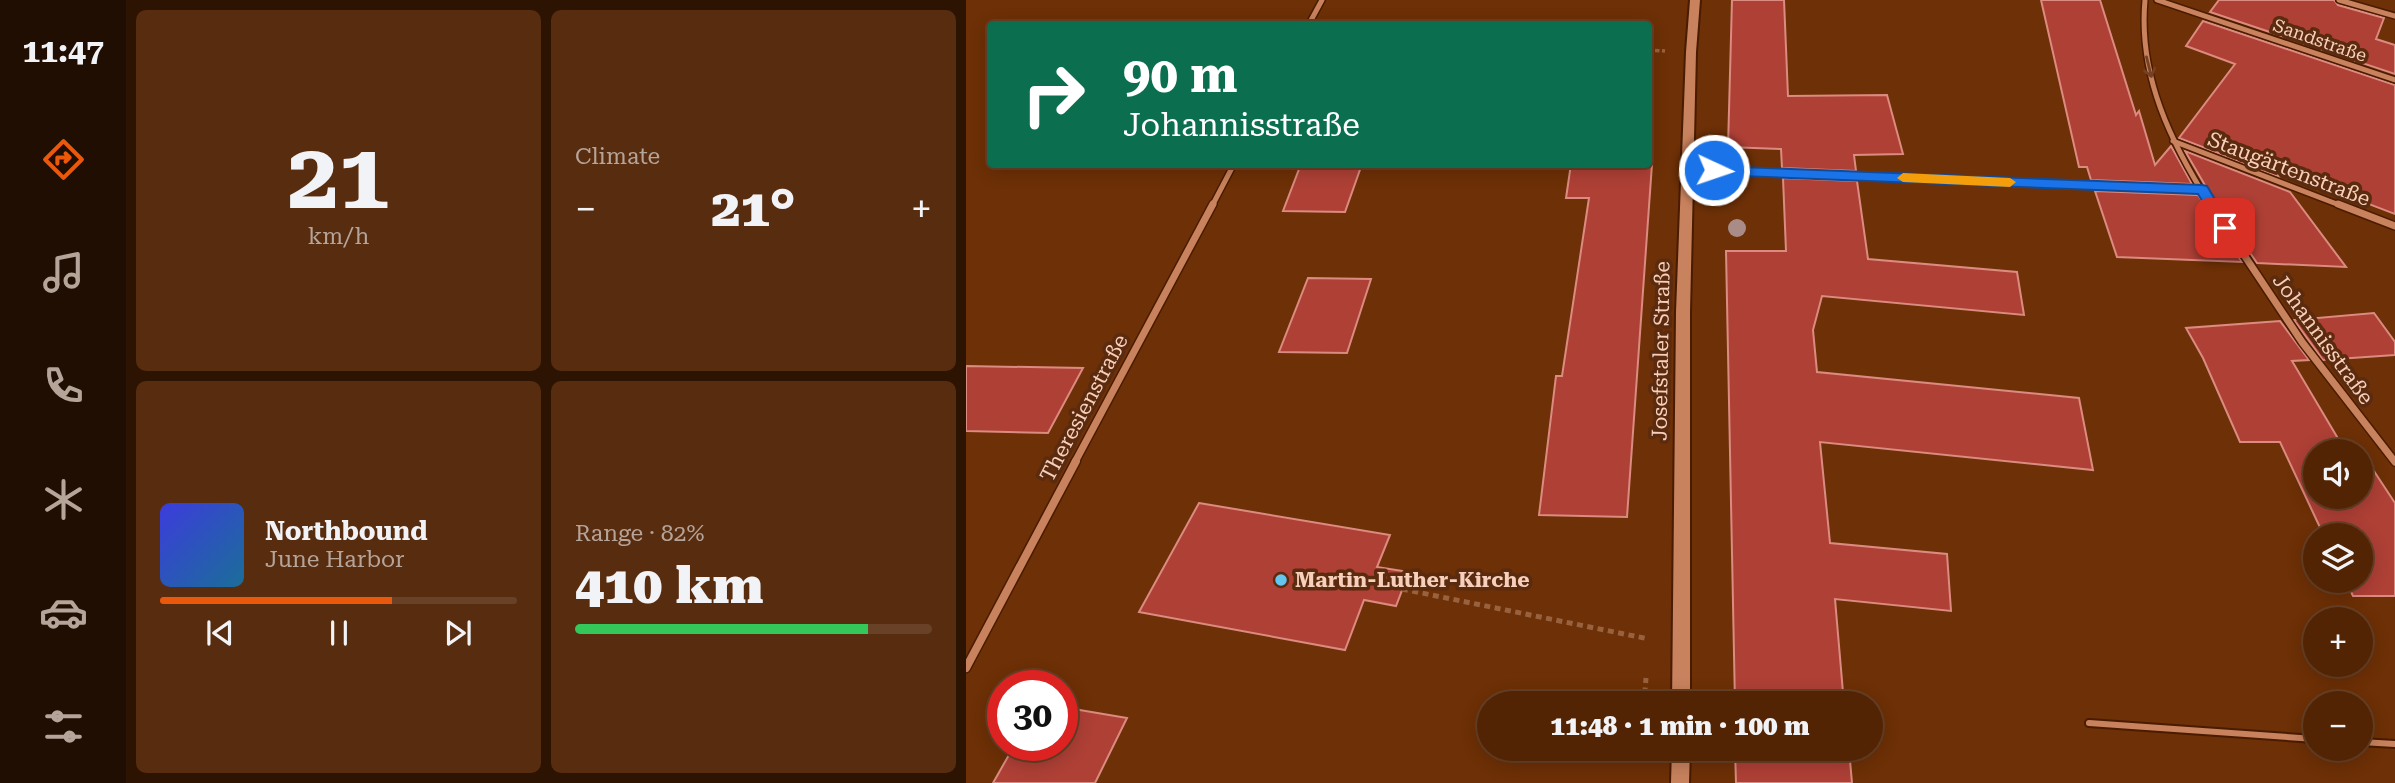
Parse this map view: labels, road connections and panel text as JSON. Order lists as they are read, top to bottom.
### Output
{
  "streets": {
    "main road": ["Josefstaler Straße"],
    "street": [
      "Sandstraße",
      "Staugärtenstraße",
      "Johannisstraße",
      "Theresienstraße"
    ]
  },
  "crossings": [
    ["Staugärtenstraße", "Johannisstraße"]
  ],
  "places": ["Martin-Luther-Kirche"],
  "page": {
    "tabs": "11:47",
    "tile": [
      ["21", "km/h"],
      "Climate",
      ["Range · 82%", "410 km"]
    ],
    "turn": ["90 m", "Johannisstraße"],
    "heat": ["−", "21°", "+"],
    "map_buttons": ["+", "−"],
    "song": ["Northbound", "June Harbor"],
    "limit": "30",
    "trip": "11:48 · 1 min · 100 m"
  }
}
